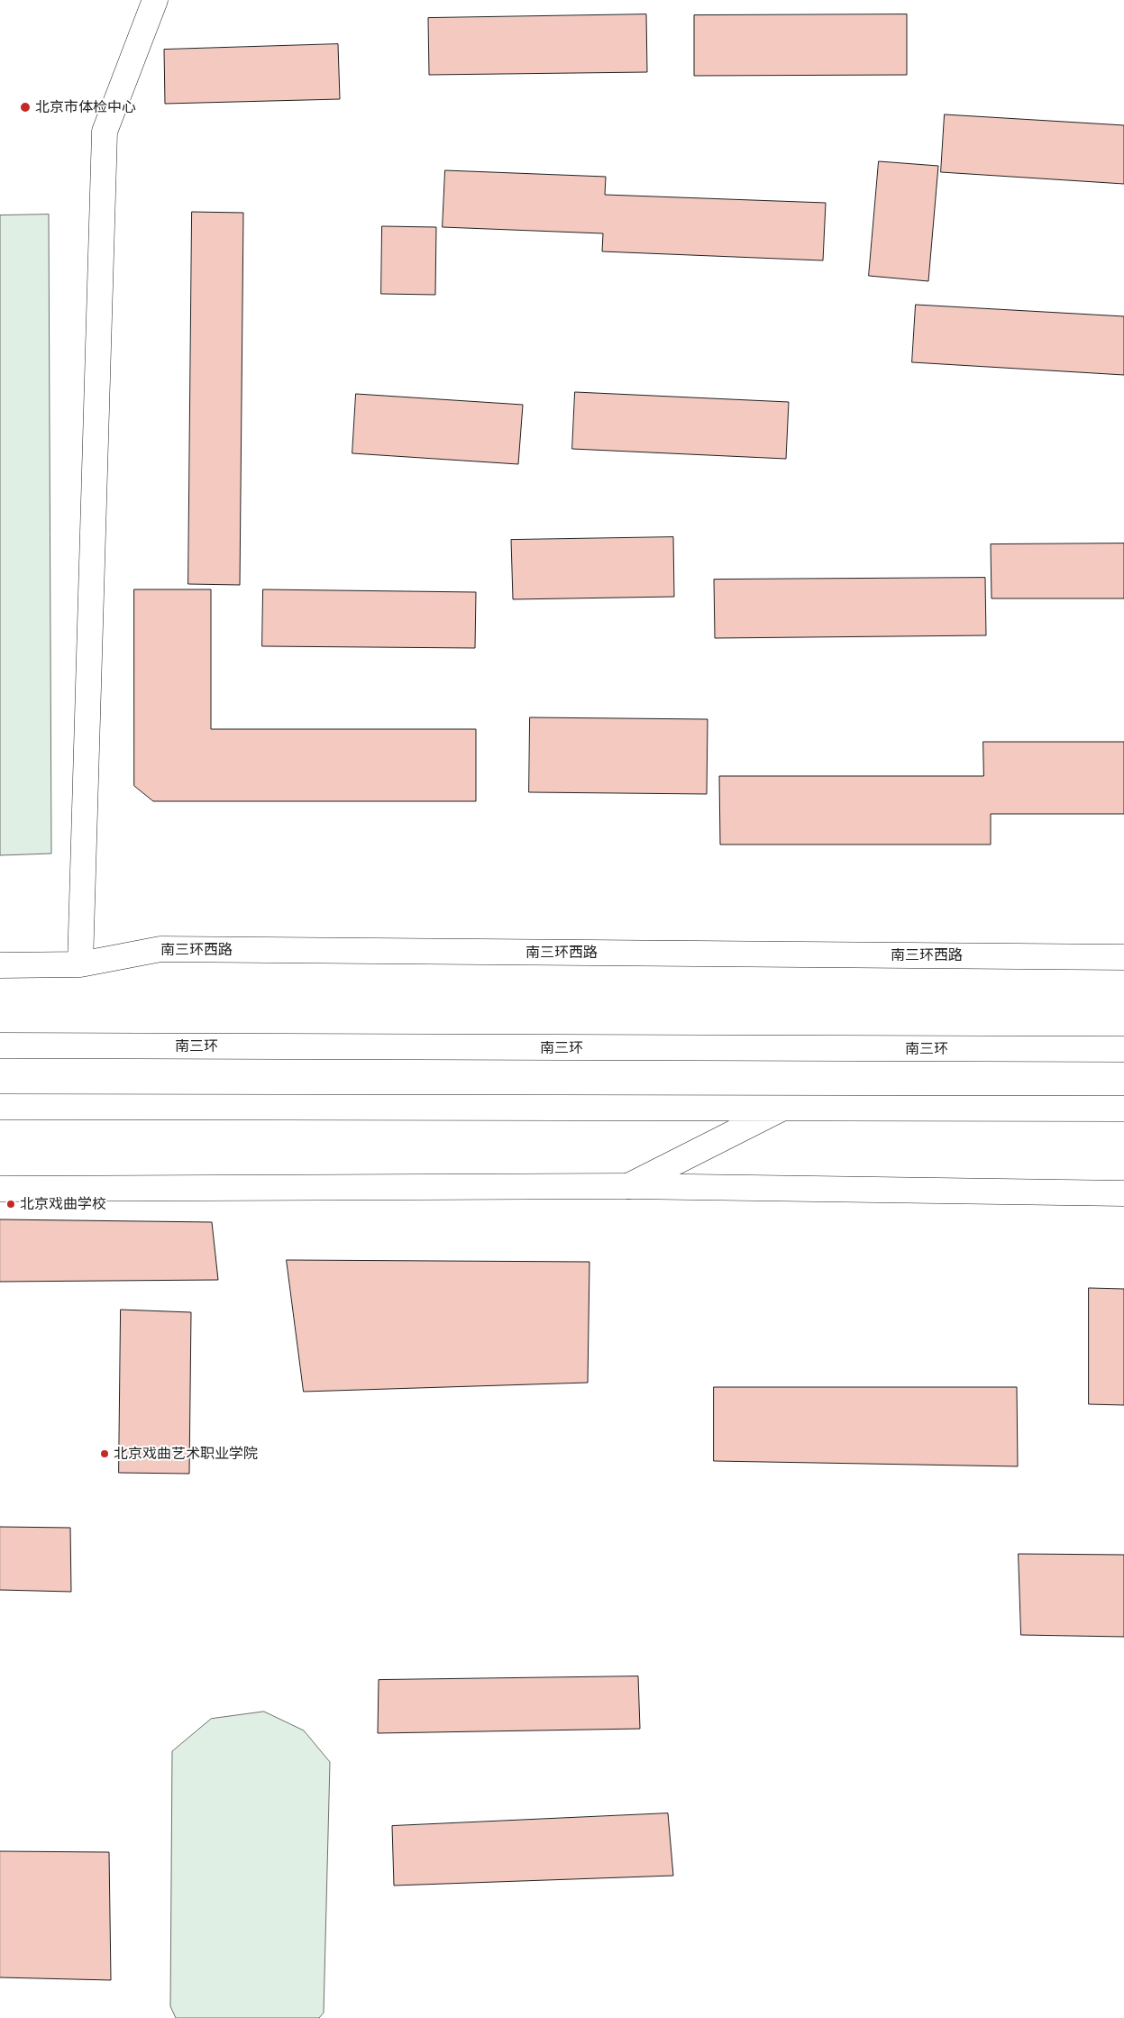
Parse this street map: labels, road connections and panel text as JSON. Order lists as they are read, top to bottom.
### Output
{
  "streets": {
    "main road": ["南三环西路", "南三环"]
  },
  "places": ["北京市体检中心", "北京戏曲学校", "北京戏曲艺术职业学院"]
}
